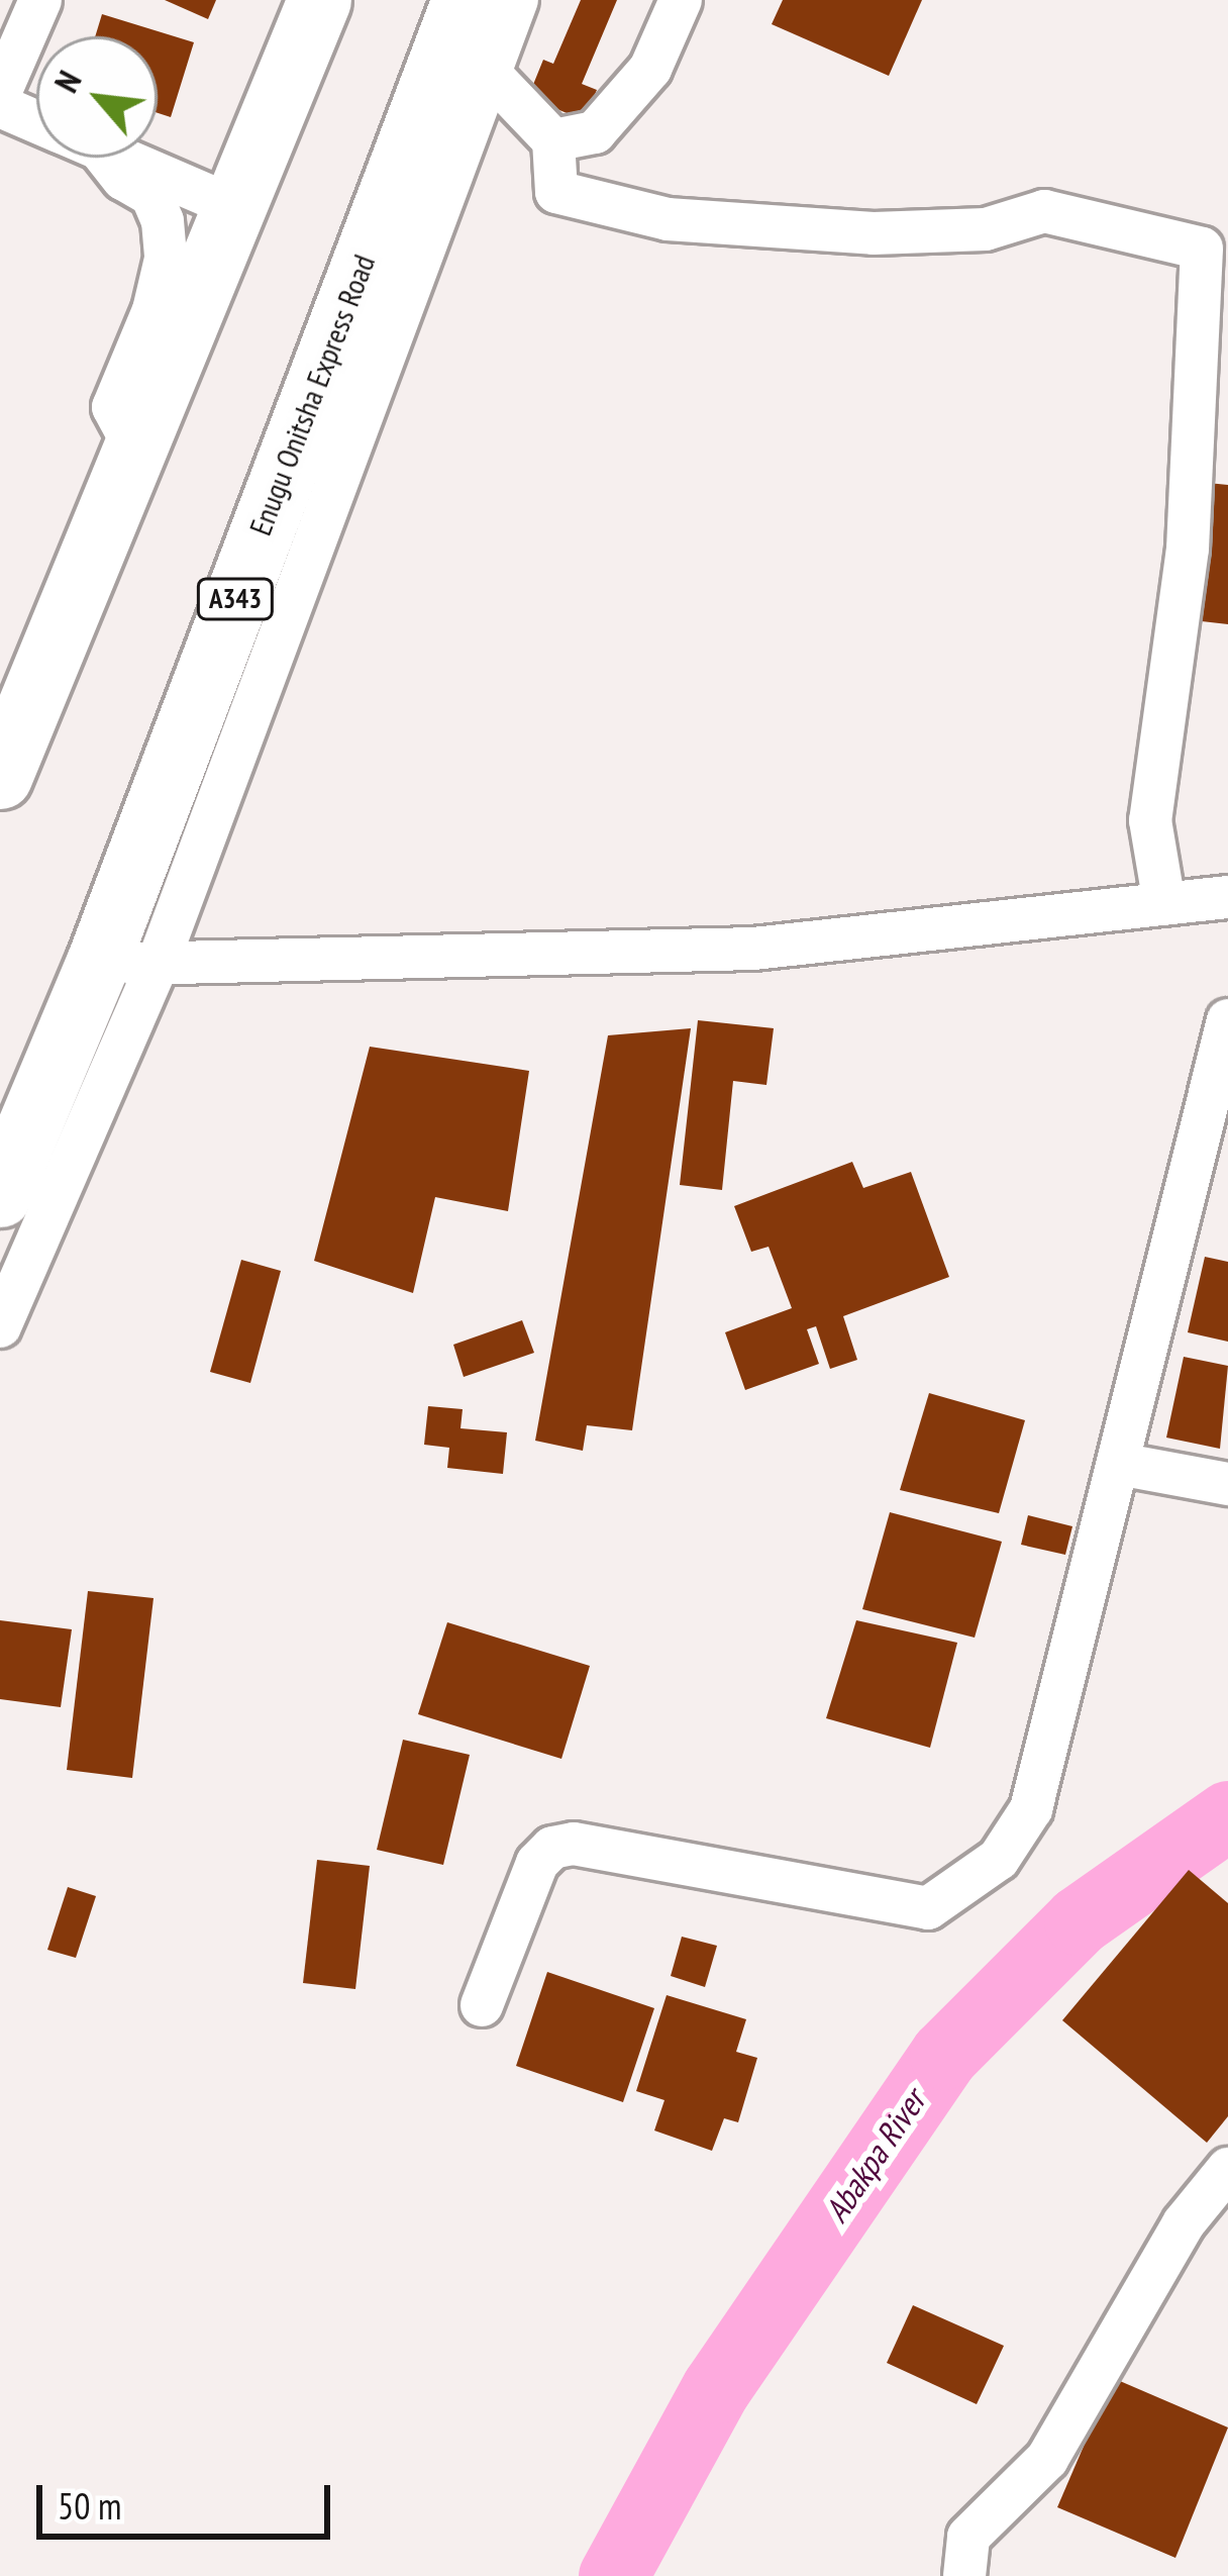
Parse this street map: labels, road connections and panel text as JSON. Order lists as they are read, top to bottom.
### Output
{
  "streets": {
    "highway": ["Enugu Onitsha Express Road", "A343"]
  },
  "water": ["Abakpa River"],
  "scale_bar": "50 m",
  "north": "top left"
}
